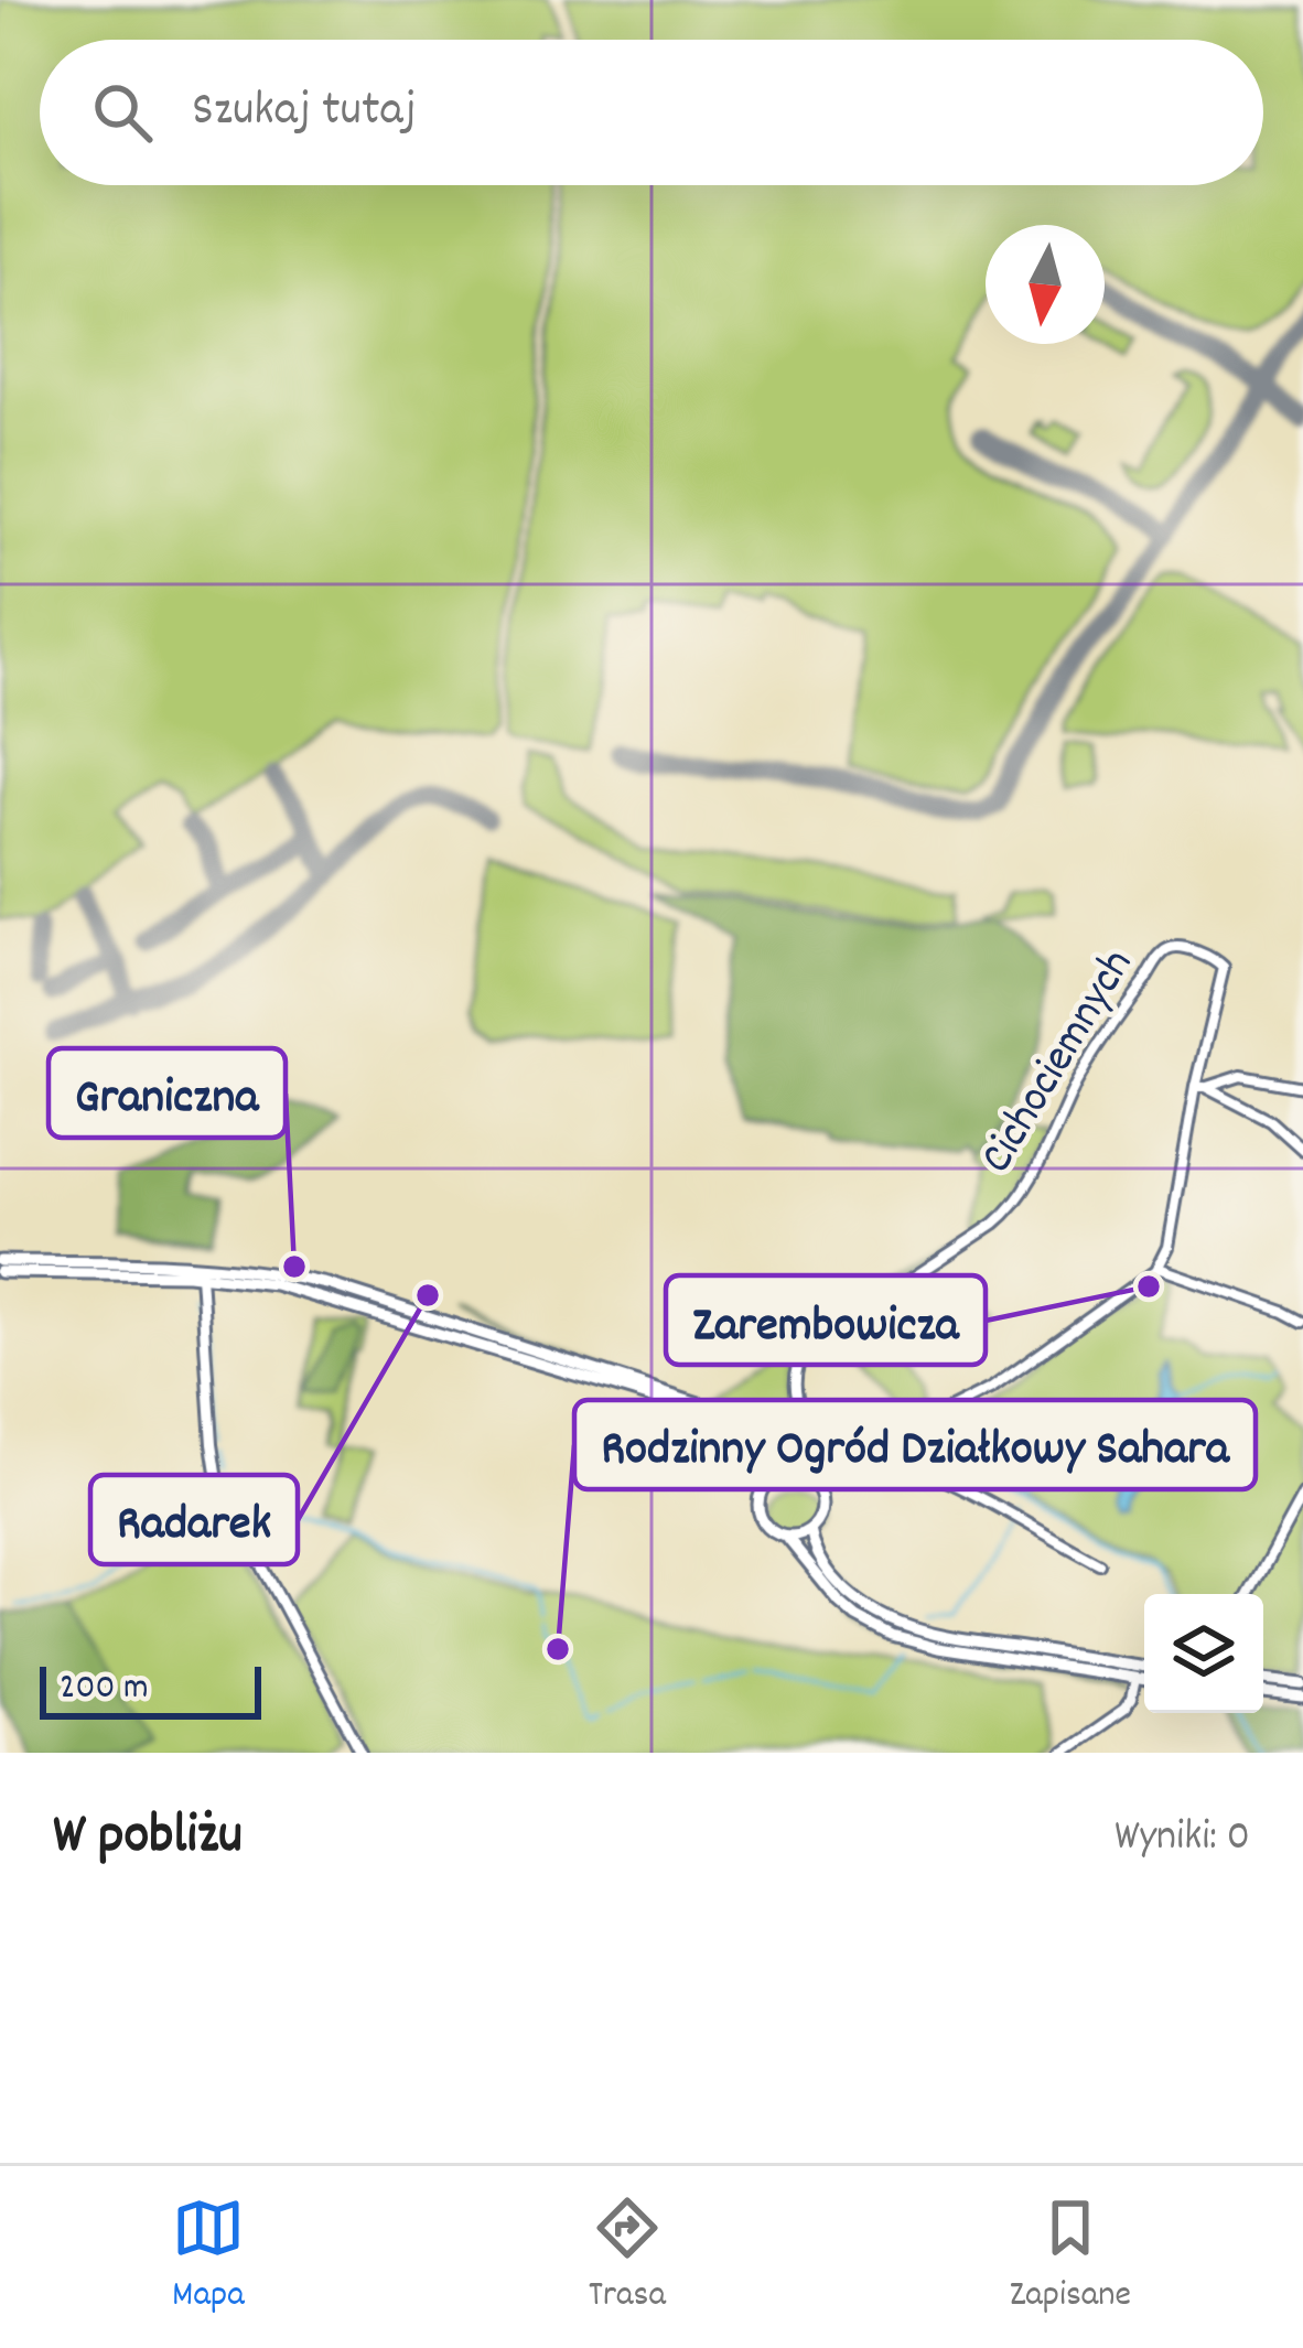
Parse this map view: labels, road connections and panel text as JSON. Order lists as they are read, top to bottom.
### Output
{
  "streets": {
    "street": ["Cichociemnych"]
  },
  "places": [
    "Graniczna",
    "Zarembowicza",
    "Radarek",
    "Rodzinny Ogród Działkowy Sahara"
  ],
  "scale_bar": "200 m",
  "north": "bottom",
  "page": {
    "search": "Szukaj tutaj",
    "scale": "200 m",
    "heading": ["W pobliżu", "Wyniki: 0"],
    "nav": ["Mapa", "Trasa", "Zapisane"]
  }
}
